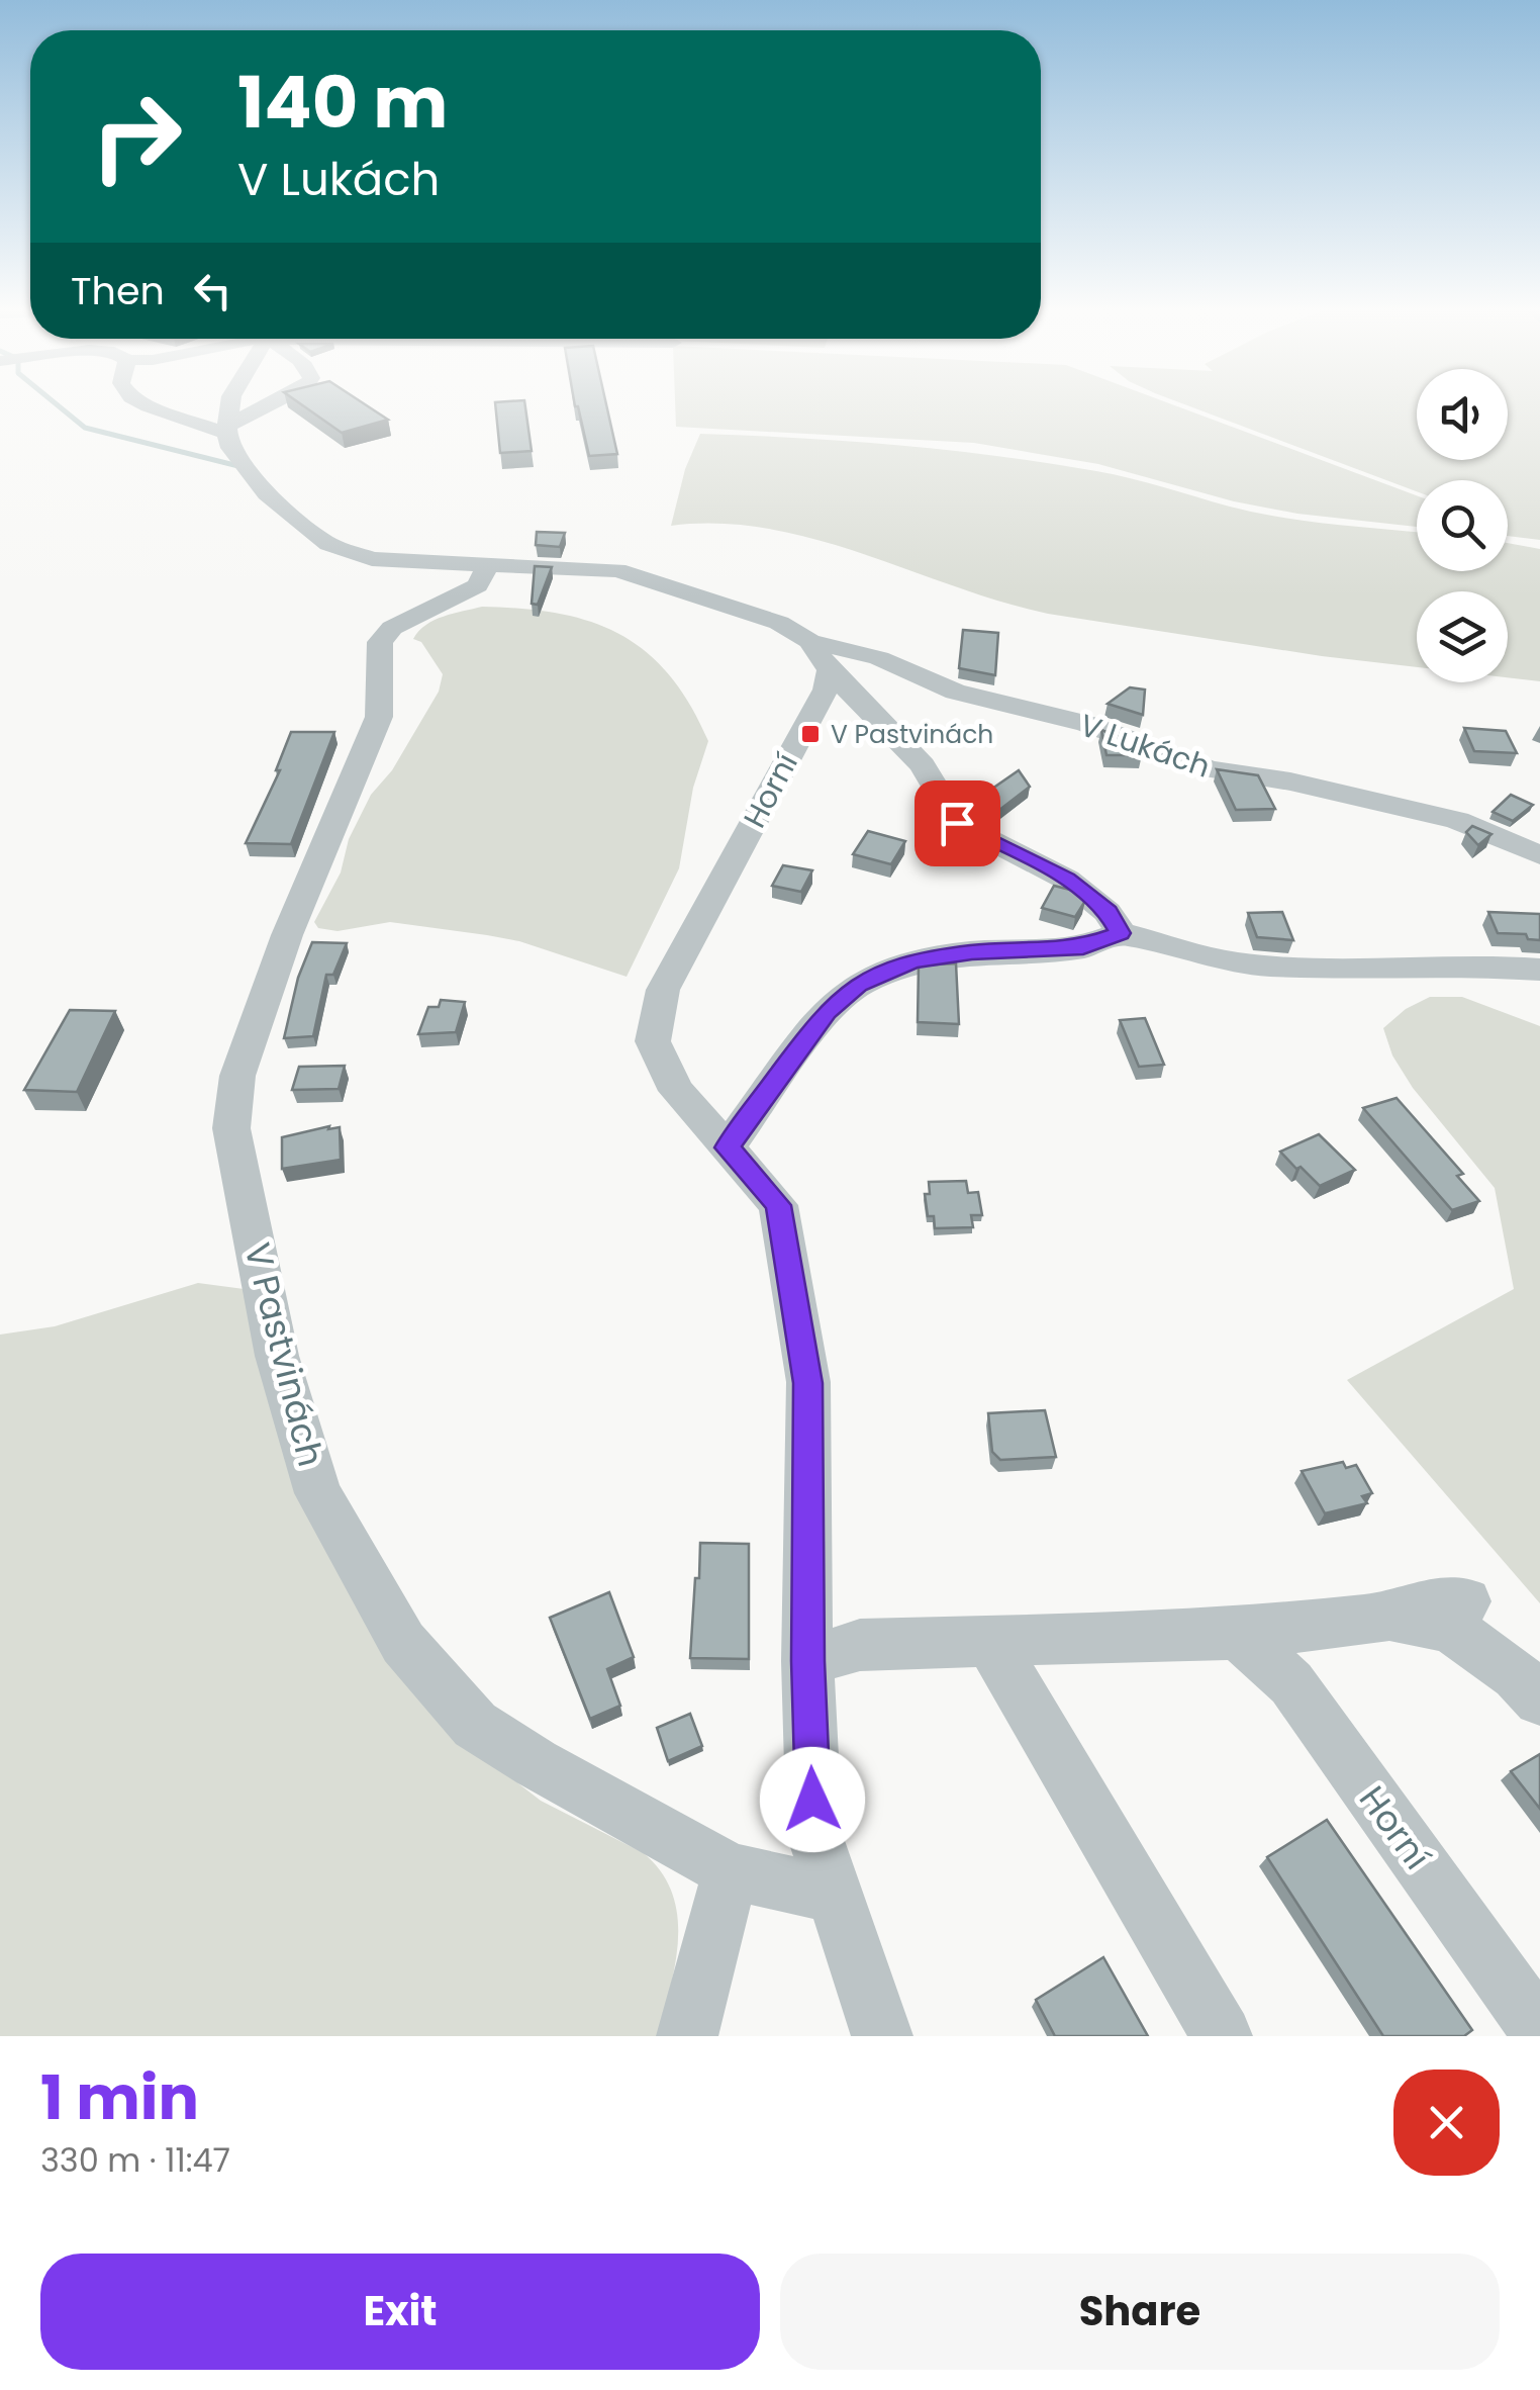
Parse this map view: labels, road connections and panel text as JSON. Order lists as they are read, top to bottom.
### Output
{
  "streets": {
    "street": ["V Lukách", "Horní", "V Pastvinách"]
  },
  "crossings": [
    ["Horní", "V Pastvinách"]
  ],
  "places": {
    "transit": ["V Pastvinách"]
  },
  "page": {
    "turn": ["140 m", "V Lukách"],
    "then": "Then",
    "heading": ["1 min", "330 m · 11:47"],
    "buttons": ["Exit", "Share"]
  }
}
